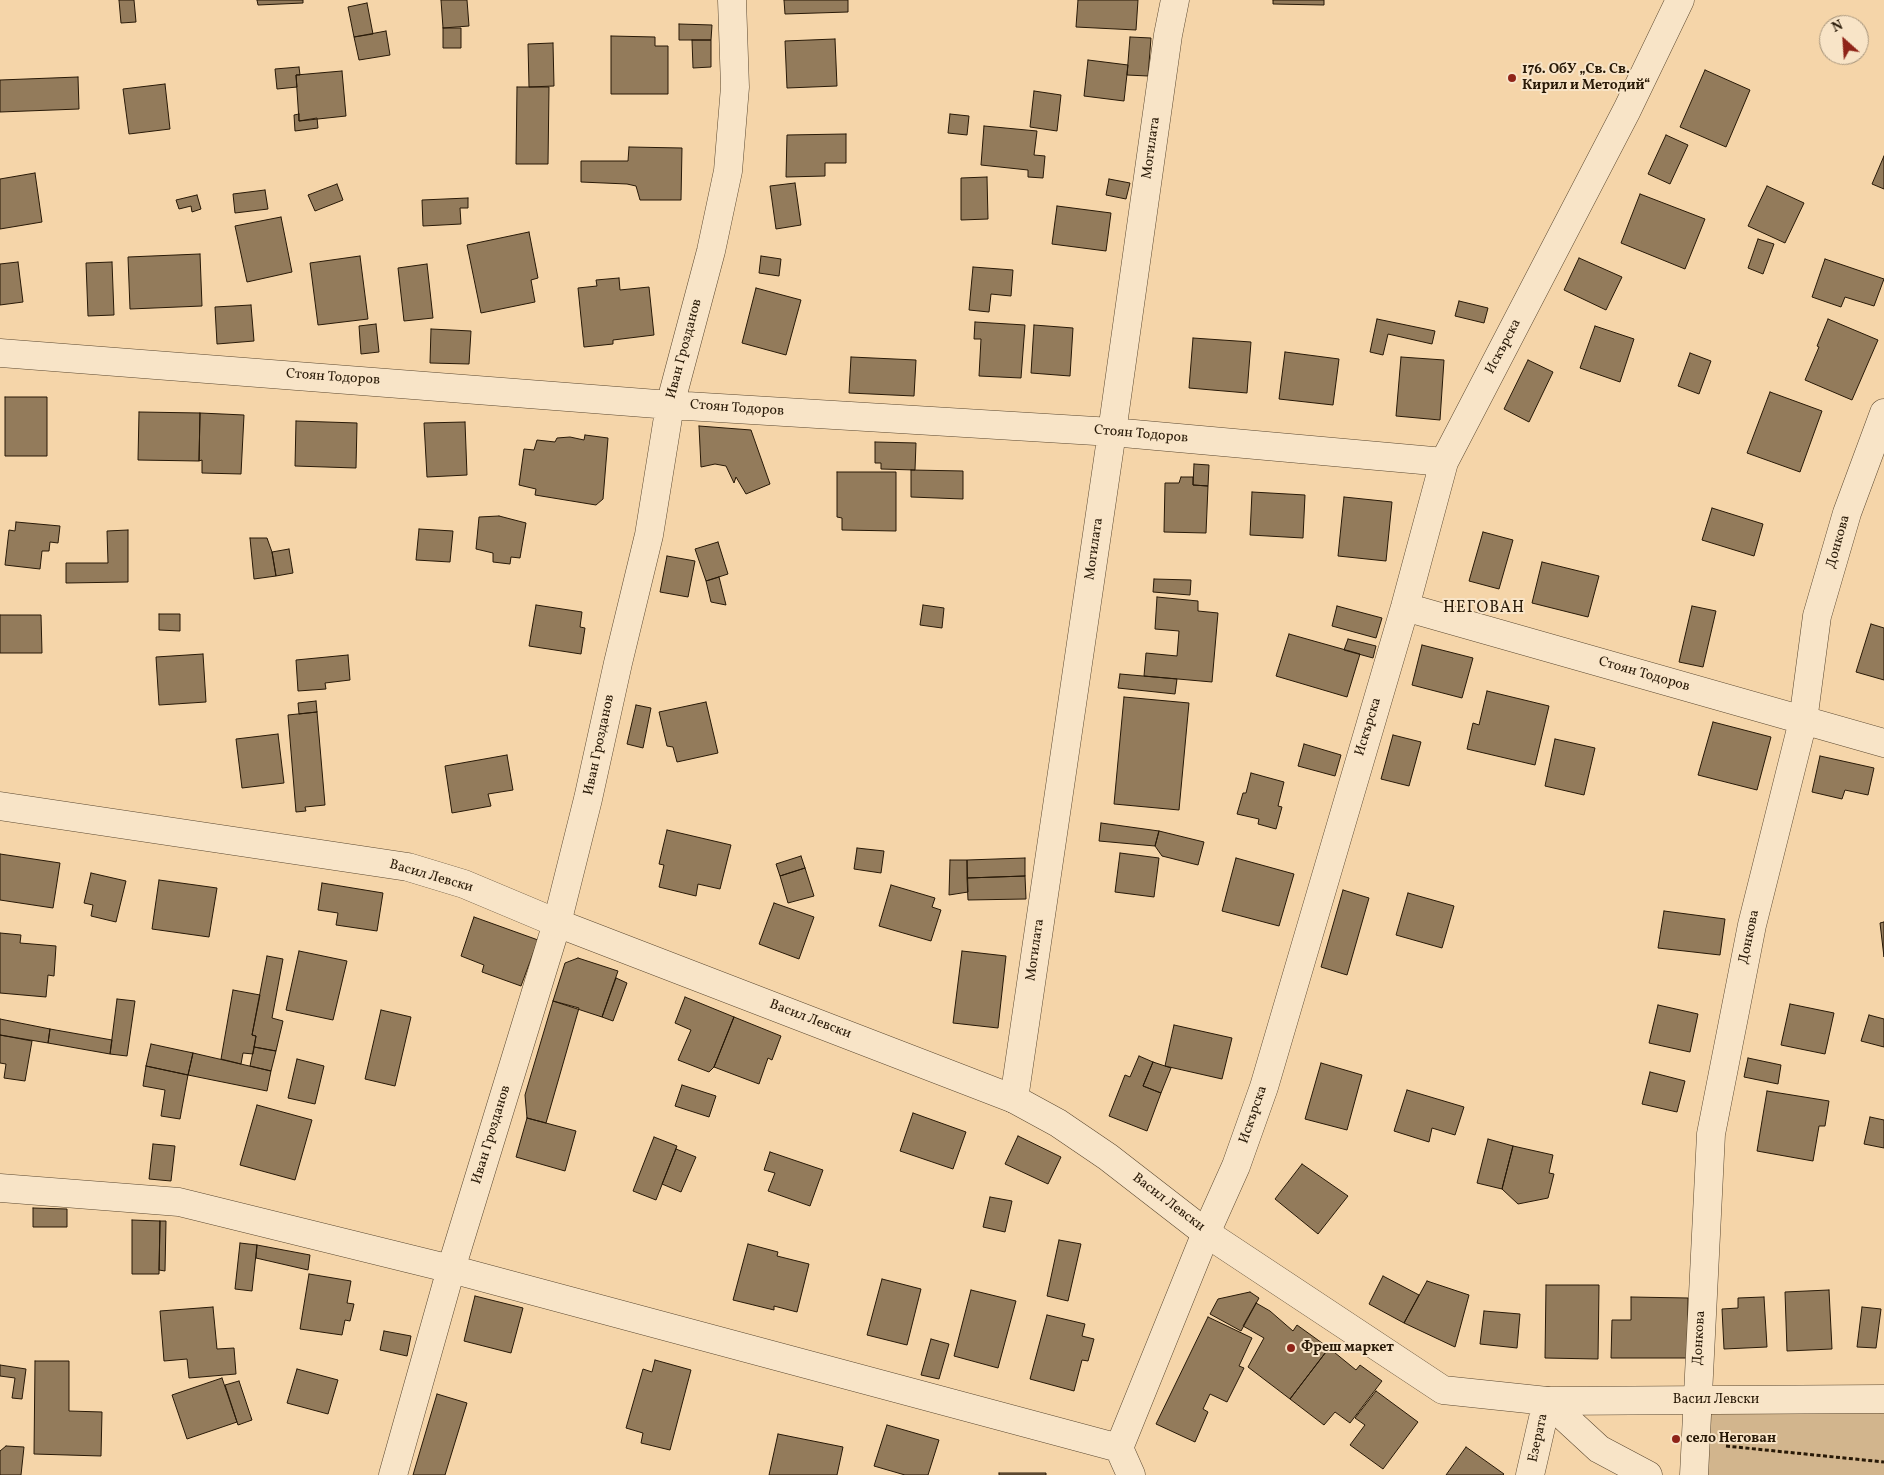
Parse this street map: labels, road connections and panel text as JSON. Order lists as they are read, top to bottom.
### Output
{
  "streets": {
    "street": [
      "Могилата",
      "Искърска",
      "Иван Грозданов",
      "Стоян Тодоров",
      "Донкова",
      "Васил Левски",
      "Езерата"
    ]
  },
  "crossings": [
    ["Могилата", "Стоян Тодоров"],
    ["Могилата", "Васил Левски"],
    ["Искърска", "Стоян Тодоров"],
    ["Искърска", "Васил Левски"],
    ["Иван Грозданов", "Стоян Тодоров"],
    ["Иван Грозданов", "Васил Левски"],
    ["Стоян Тодоров", "Донкова"],
    ["Донкова", "Васил Левски"],
    ["Васил Левски", "Езерата"]
  ],
  "districts": ["НЕГОВАН"],
  "places": ["176. ОбУ „Св. Св. Кирил и Методий“", "Фреш маркет", "село Негован"],
  "north": "top left"
}
